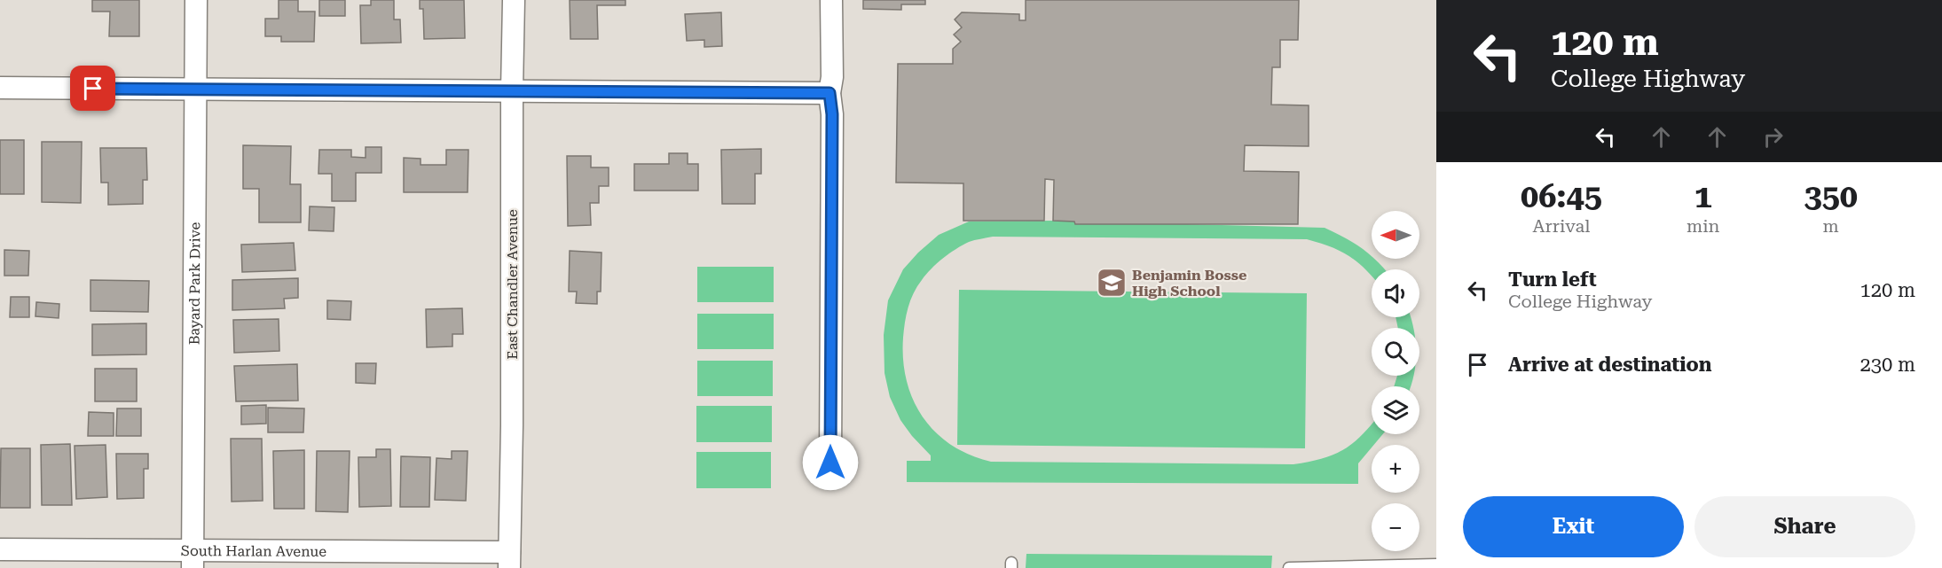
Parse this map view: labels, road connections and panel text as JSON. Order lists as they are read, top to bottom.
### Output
{
  "streets": {
    "street": ["Bayard Park Drive", "East Chandler Avenue", "South Harlan Avenue"]
  },
  "crossings": [
    ["Bayard Park Drive", "South Harlan Avenue"],
    ["East Chandler Avenue", "South Harlan Avenue"]
  ],
  "places": {
    "school or university": ["Benjamin Bosse High School"]
  },
  "north": "left",
  "page": {
    "turn": ["120 m", "College Highway"],
    "eta": [
      "06:45",
      "Arrival",
      "1",
      "min",
      "350",
      "m"
    ],
    "map_buttons": ["+", "−"],
    "list": [
      {
        "name": "Turn left",
        "note": "College Highway",
        "value": "120 m"
      },
      {
        "name": "Arrive at destination",
        "value": "230 m"
      }
    ],
    "buttons": ["Exit", "Share"]
  }
}
